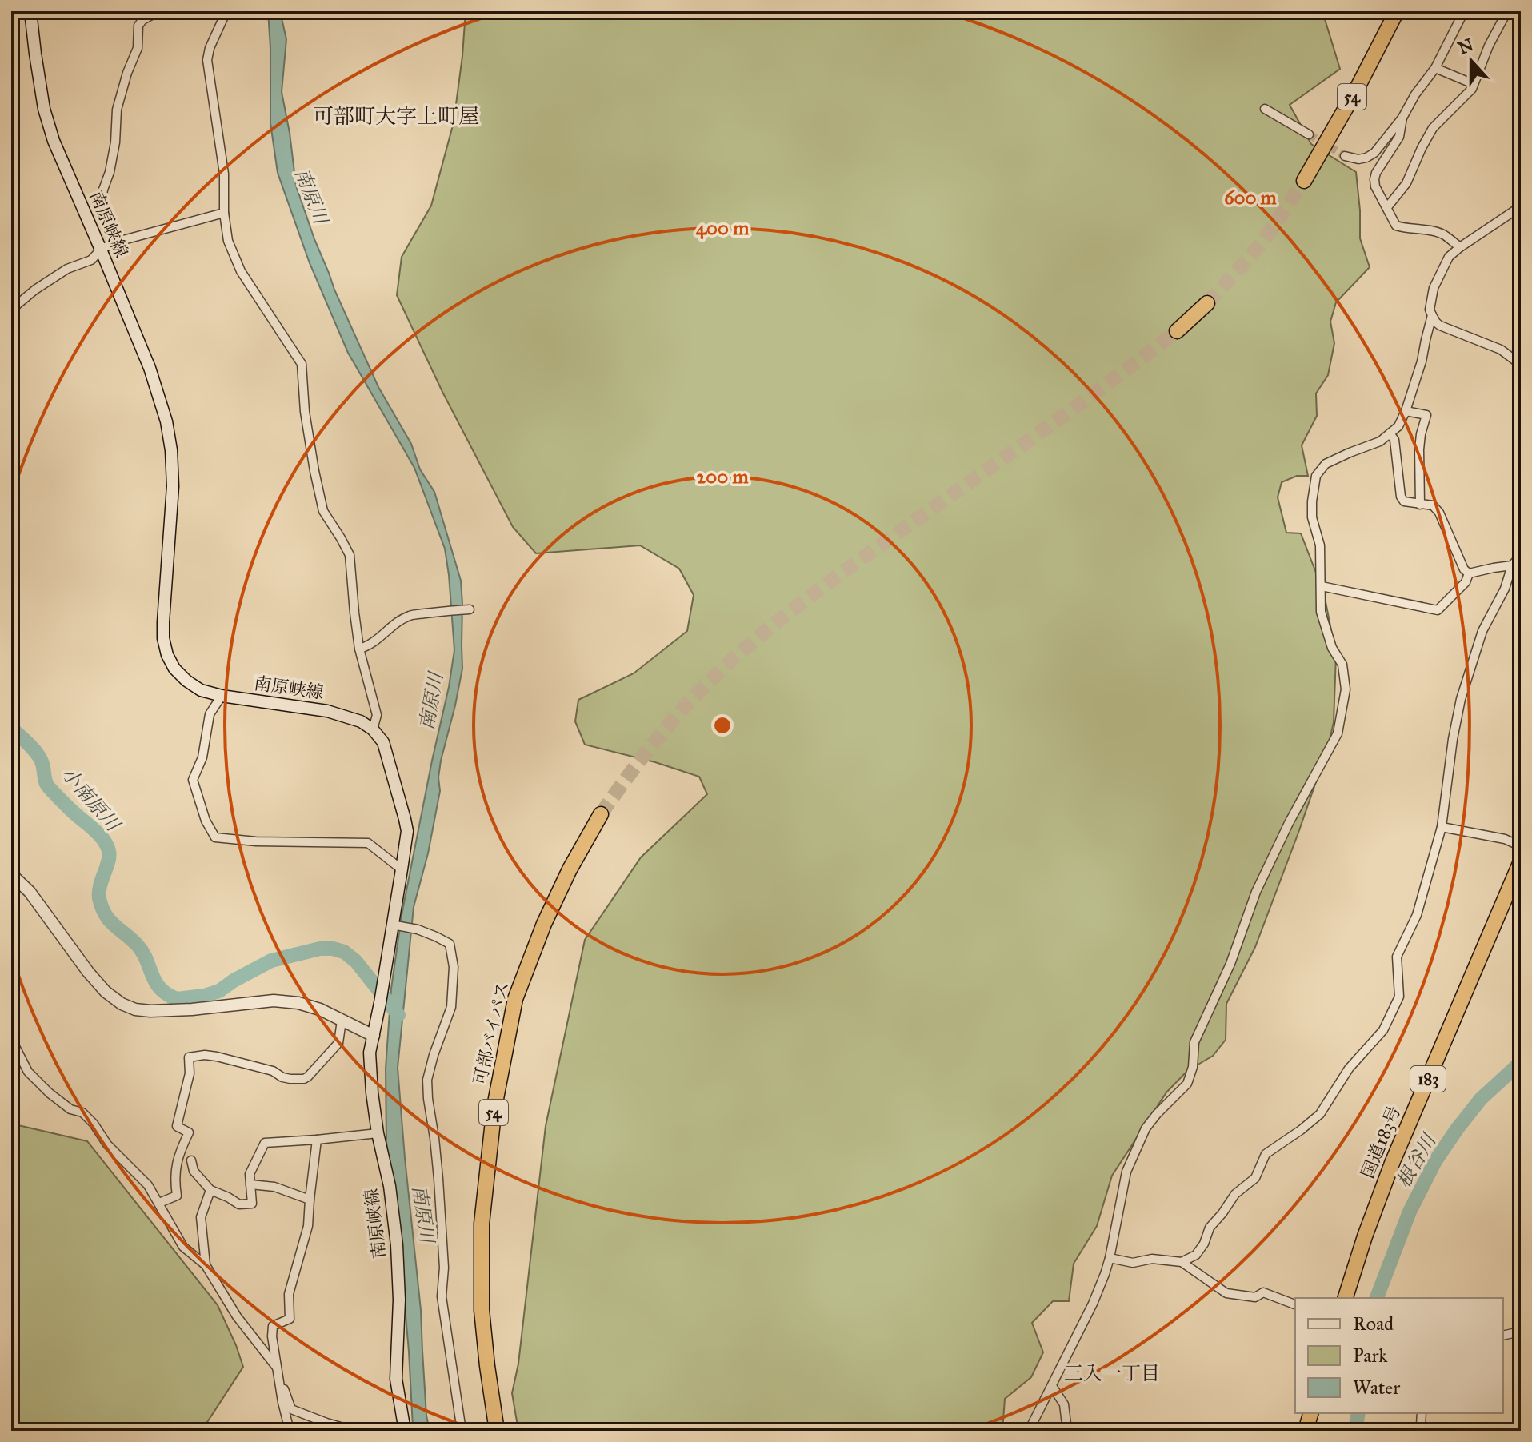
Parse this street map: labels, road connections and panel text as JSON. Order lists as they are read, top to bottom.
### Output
{
  "streets": {
    "highway": [
      "54",
      "可部バイパス",
      "183",
      "国道183号"
    ],
    "main road": ["南原峡線"]
  },
  "districts": ["可部町大字上町屋", "三入一丁目"],
  "water": ["南原川", "小南原川", "根谷川"],
  "legend": ["Road", "Park", "Water"],
  "north": "top",
  "rings": ["600 m", "400 m", "200 m"]
}
